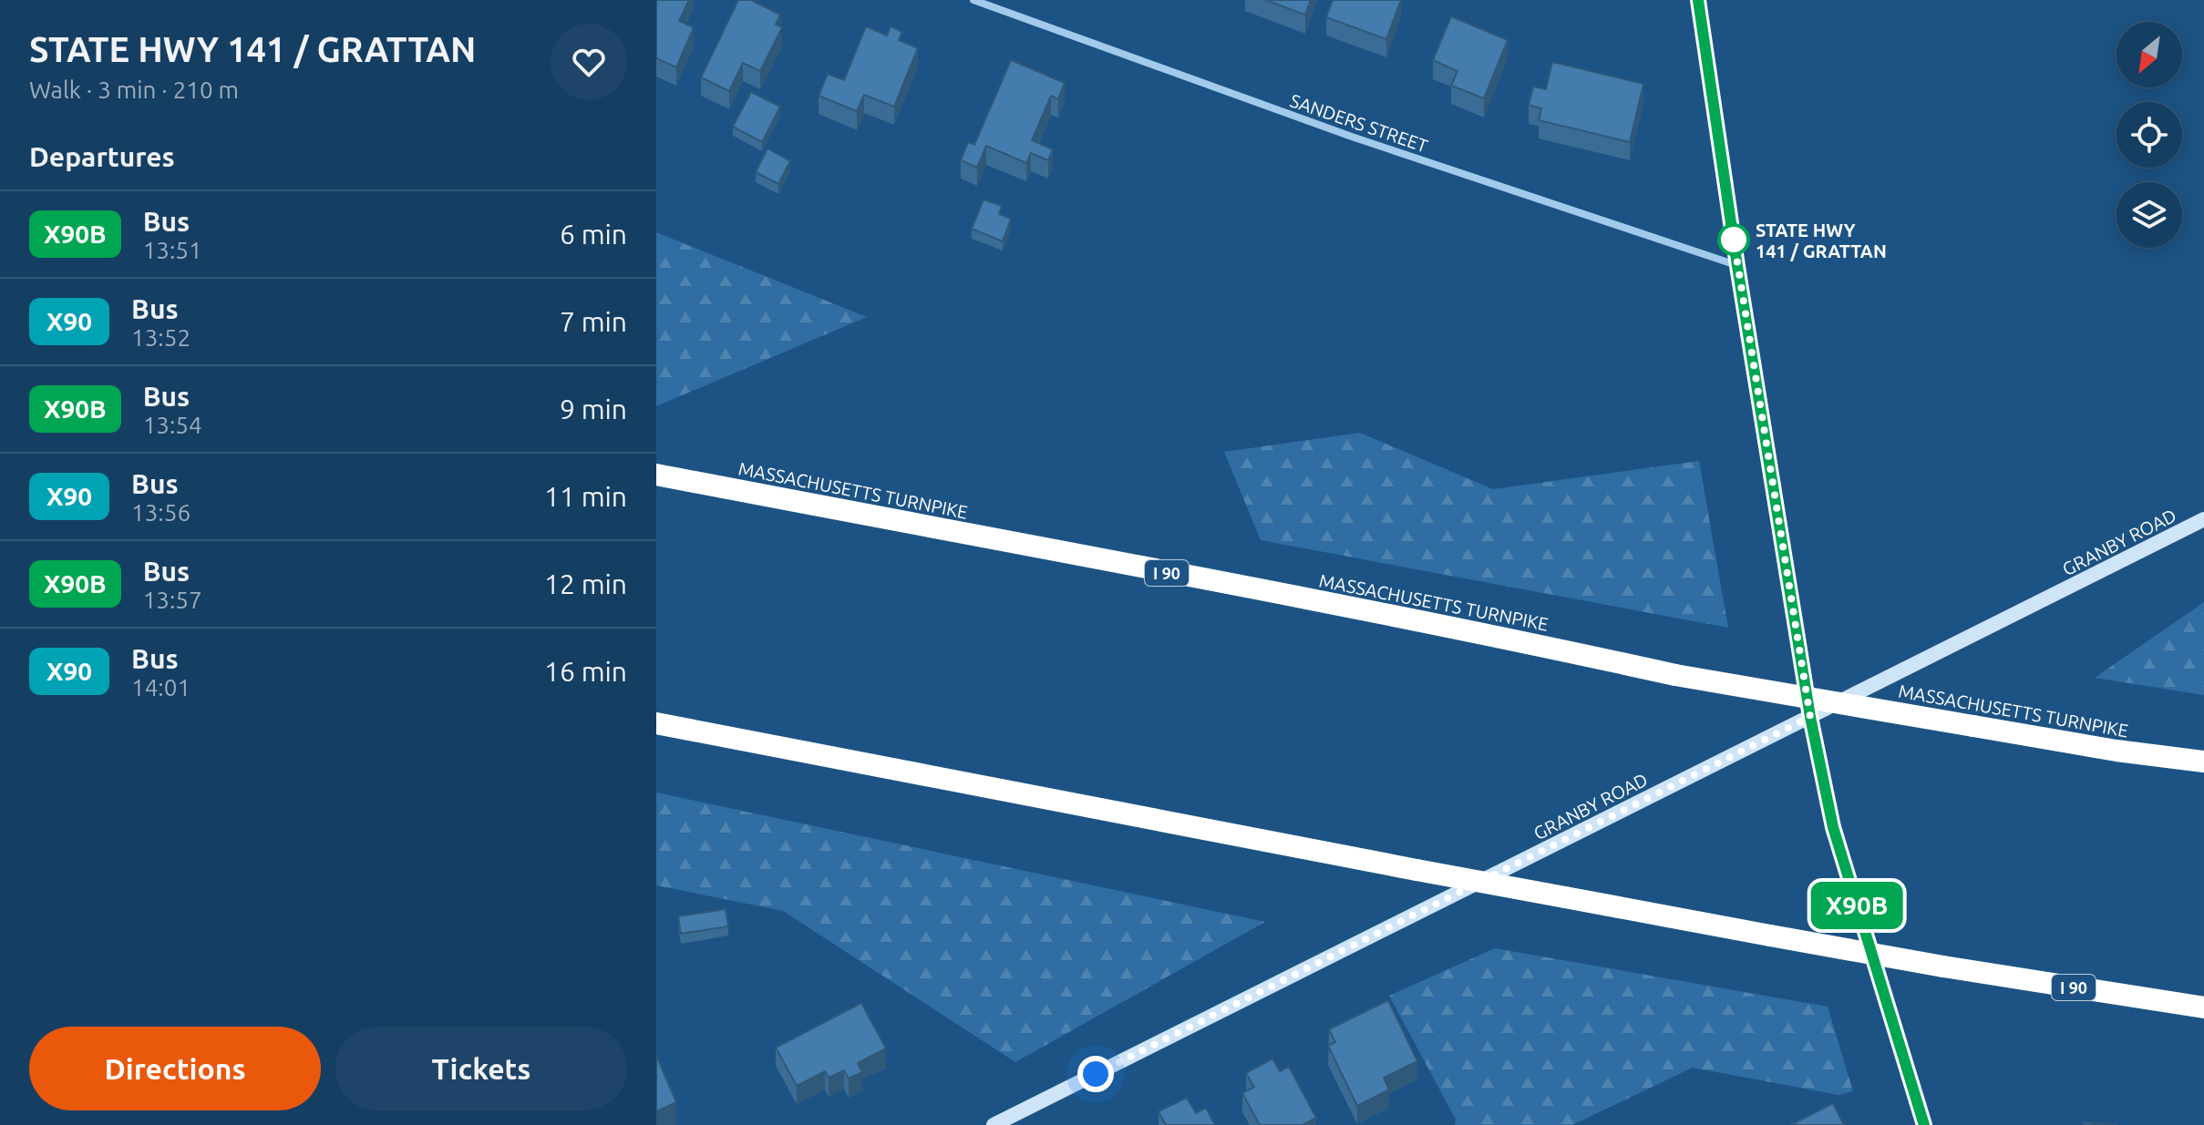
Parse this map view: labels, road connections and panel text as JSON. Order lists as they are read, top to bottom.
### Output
{
  "streets": {
    "highway": ["MASSACHUSETTS TURNPIKE", "I 90"],
    "main road": ["GRANBY ROAD"],
    "street": ["SANDERS STREET"]
  },
  "places": ["STATE HWY 141 / GRATTAN"],
  "lines": ["bus line X90B"],
  "north": "bottom left",
  "page": {
    "heading": [
      ["STATE HWY 141 / GRATTAN", "Walk · 3 min · 210 m"],
      "Departures"
    ],
    "on_map": "X90B",
    "list": [
      {
        "mark": "X90B",
        "name": "Bus",
        "note": "13:51",
        "value": "6 min"
      },
      {
        "mark": "X90",
        "name": "Bus",
        "note": "13:52",
        "value": "7 min"
      },
      {
        "mark": "X90B",
        "name": "Bus",
        "note": "13:54",
        "value": "9 min"
      },
      {
        "mark": "X90",
        "name": "Bus",
        "note": "13:56",
        "value": "11 min"
      },
      {
        "mark": "X90B",
        "name": "Bus",
        "note": "13:57",
        "value": "12 min"
      },
      {
        "mark": "X90",
        "name": "Bus",
        "note": "14:01",
        "value": "16 min"
      }
    ],
    "buttons": ["Directions", "Tickets"]
  }
}
